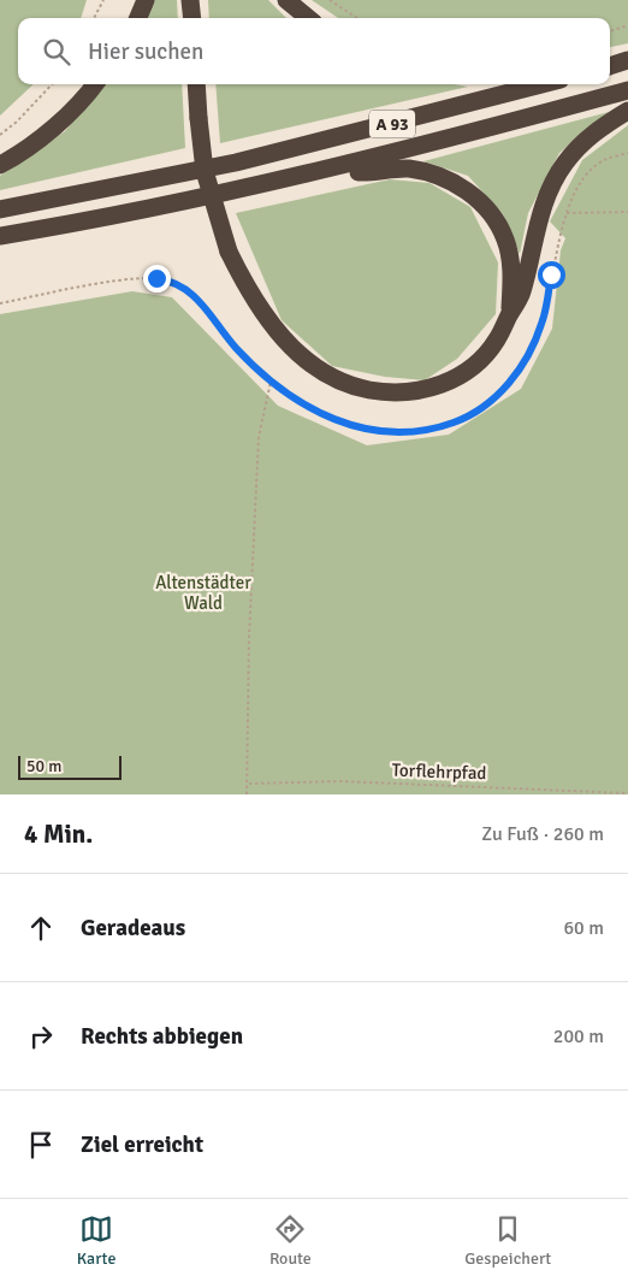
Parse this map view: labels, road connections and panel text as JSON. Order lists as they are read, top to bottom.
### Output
{
  "streets": {
    "highway": ["A 93"],
    "path": ["Torflehrpfad"]
  },
  "parks": ["Altenstädter Wald"],
  "scale_bar": "50 m",
  "page": {
    "search": "Hier suchen",
    "scale": "50 m",
    "heading": ["4 Min.", "Zu Fuß · 260 m"],
    "list": [
      ["Geradeaus", "60 m"],
      ["Rechts abbiegen", "200 m"],
      "Ziel erreicht"
    ],
    "nav": ["Karte", "Route", "Gespeichert"]
  }
}
